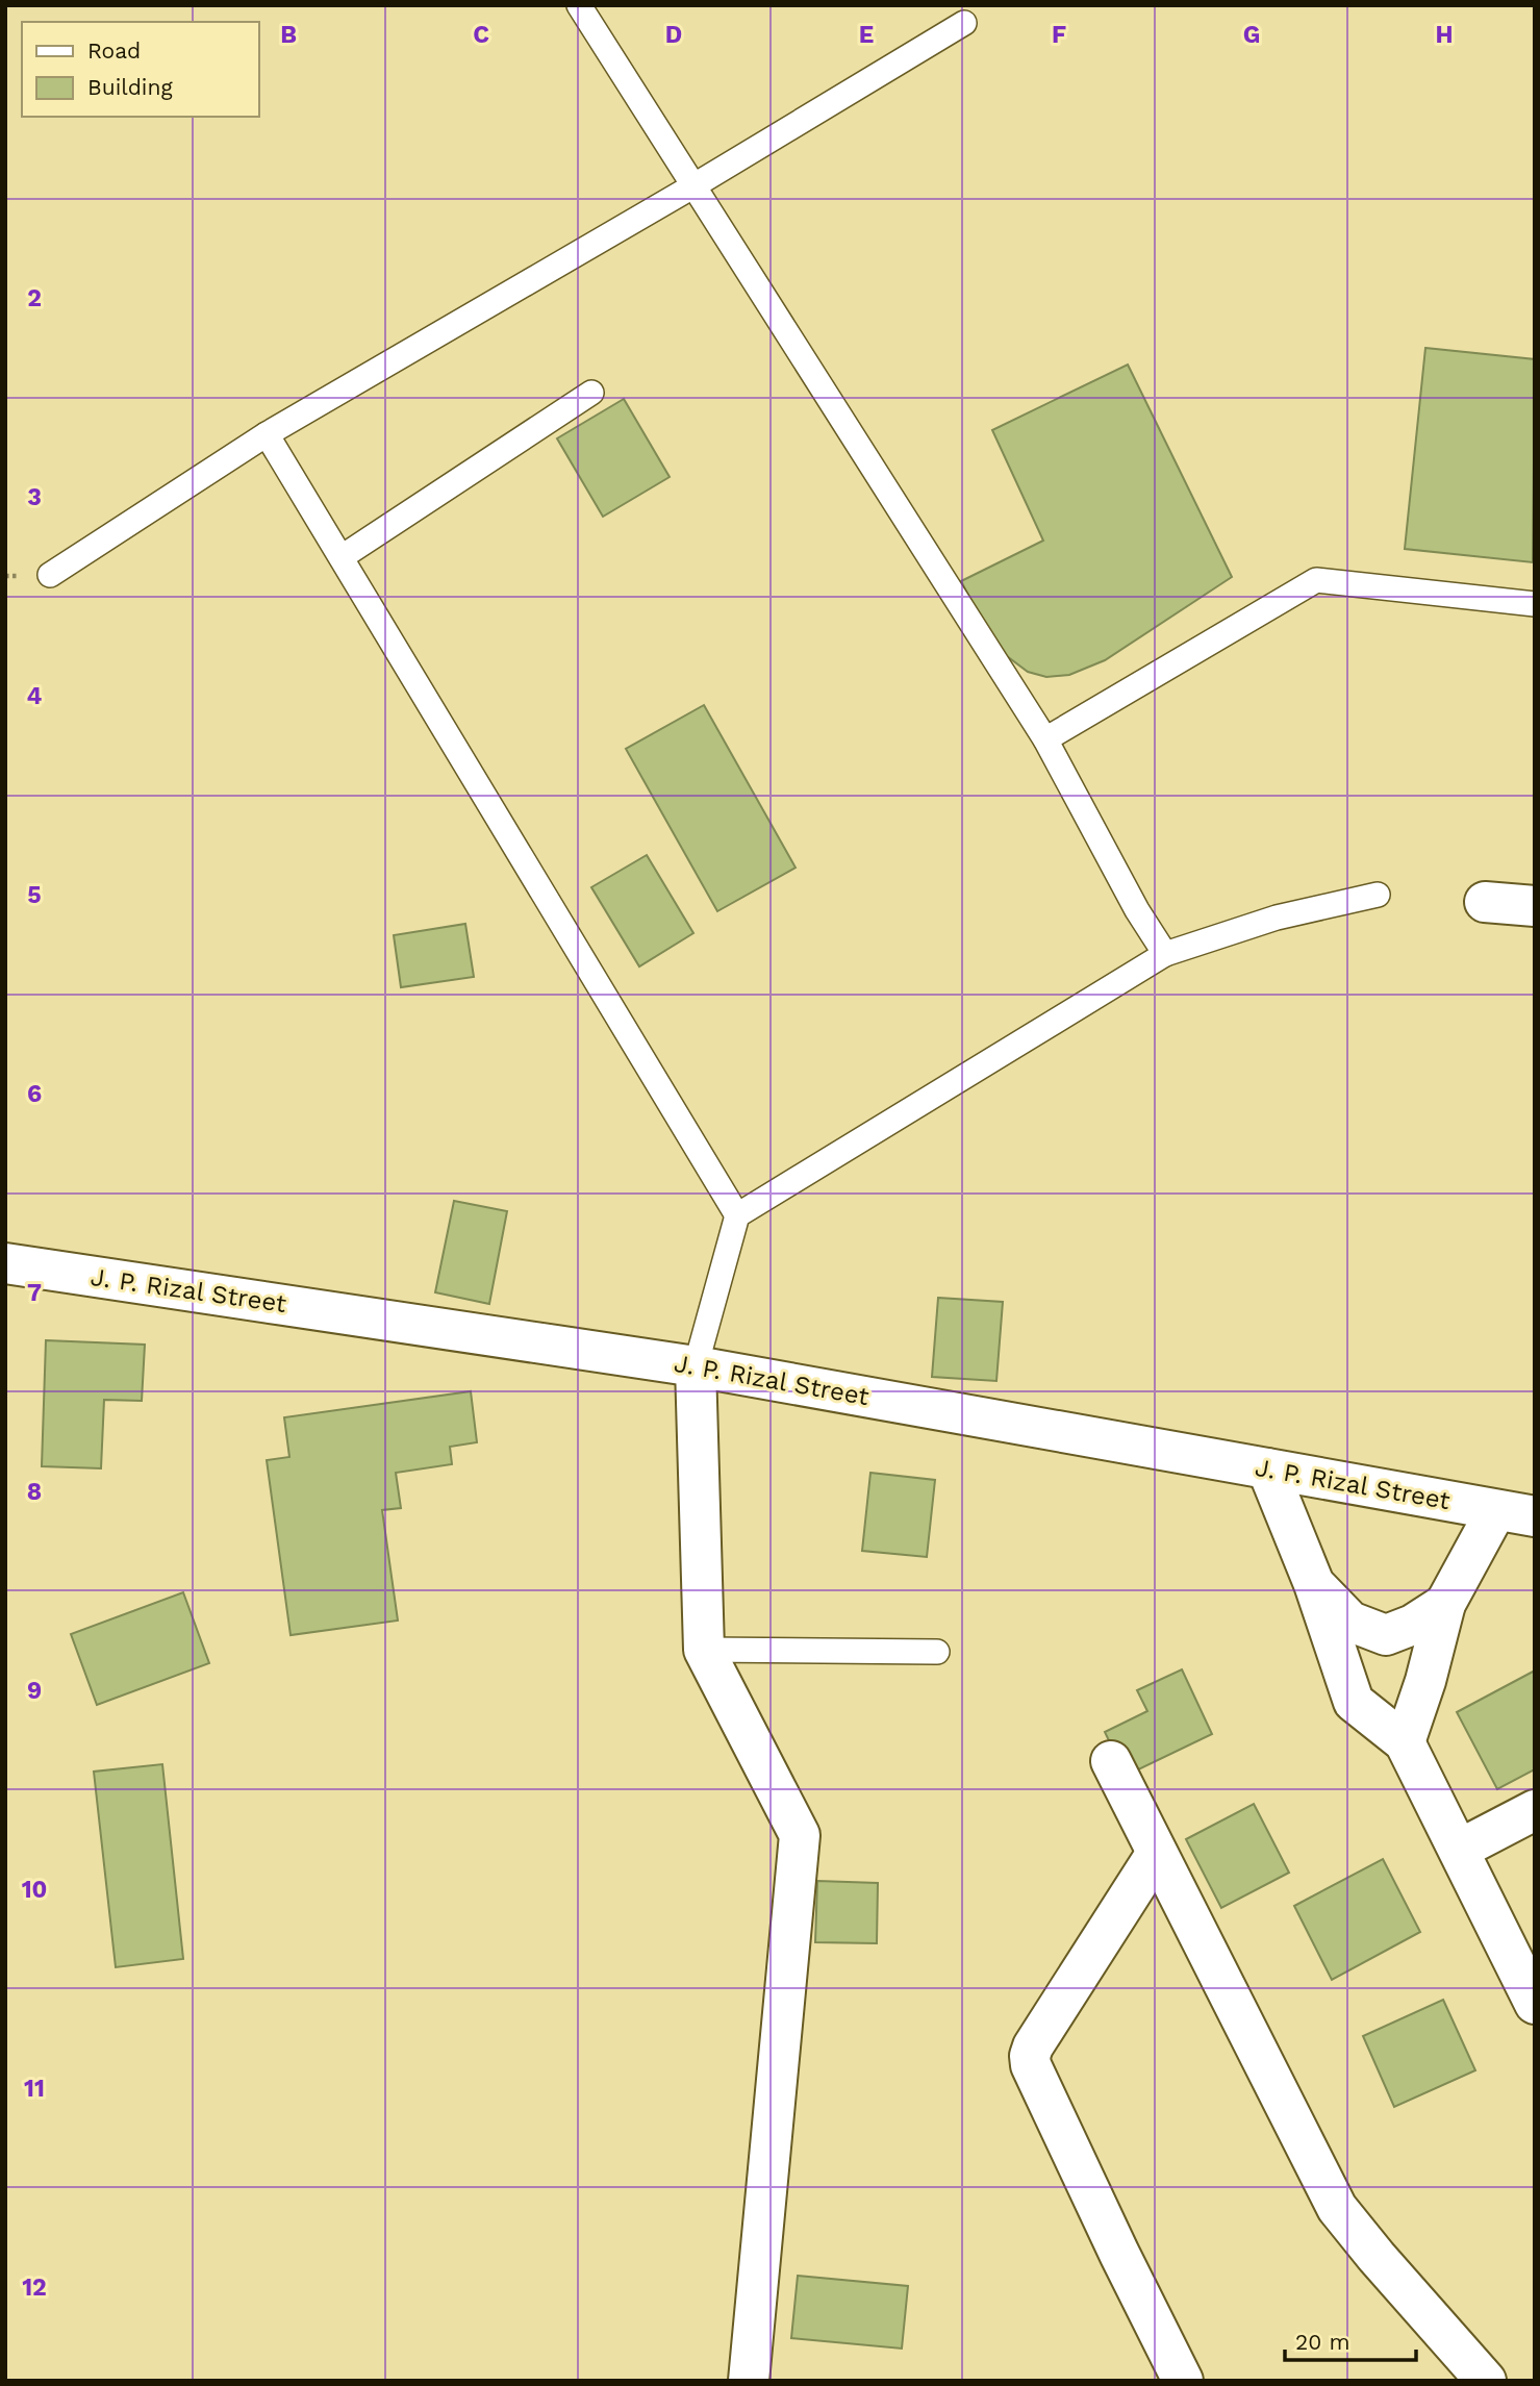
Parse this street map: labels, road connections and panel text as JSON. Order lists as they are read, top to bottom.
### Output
{
  "streets": {
    "street": ["J. P. Rizal Street"]
  },
  "legend": ["Road", "Building"],
  "scale_bar": "20 m",
  "grid": {
    "columns": [
      "B",
      "C",
      "D",
      "E",
      "F",
      "G",
      "H"
    ],
    "rows": [
      "2",
      "3",
      "4",
      "5",
      "6",
      "7",
      "8",
      "9",
      "10",
      "11",
      "12"
    ]
  }
}
